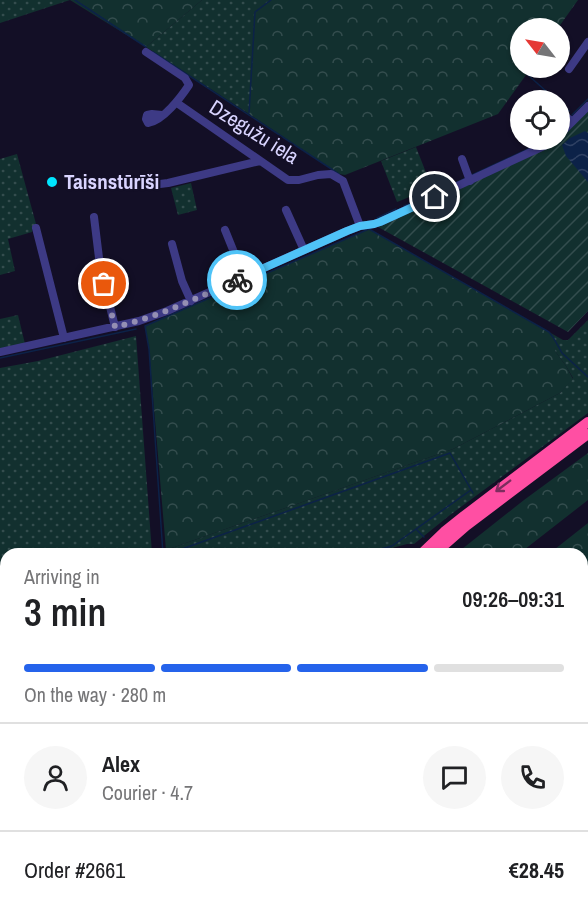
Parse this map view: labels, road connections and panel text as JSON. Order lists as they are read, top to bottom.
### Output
{
  "streets": {
    "street": ["Dzegužu iela"]
  },
  "places": ["Taisnstūrīši"],
  "north": "top left",
  "page": {
    "heading": ["3 min", "Arriving in", "09:26–09:31"],
    "panel": [
      "Alex",
      "Courier · 4.7",
      "Order #2661",
      "€28.45"
    ],
    "bar": "On the way · 280 m"
  }
}
